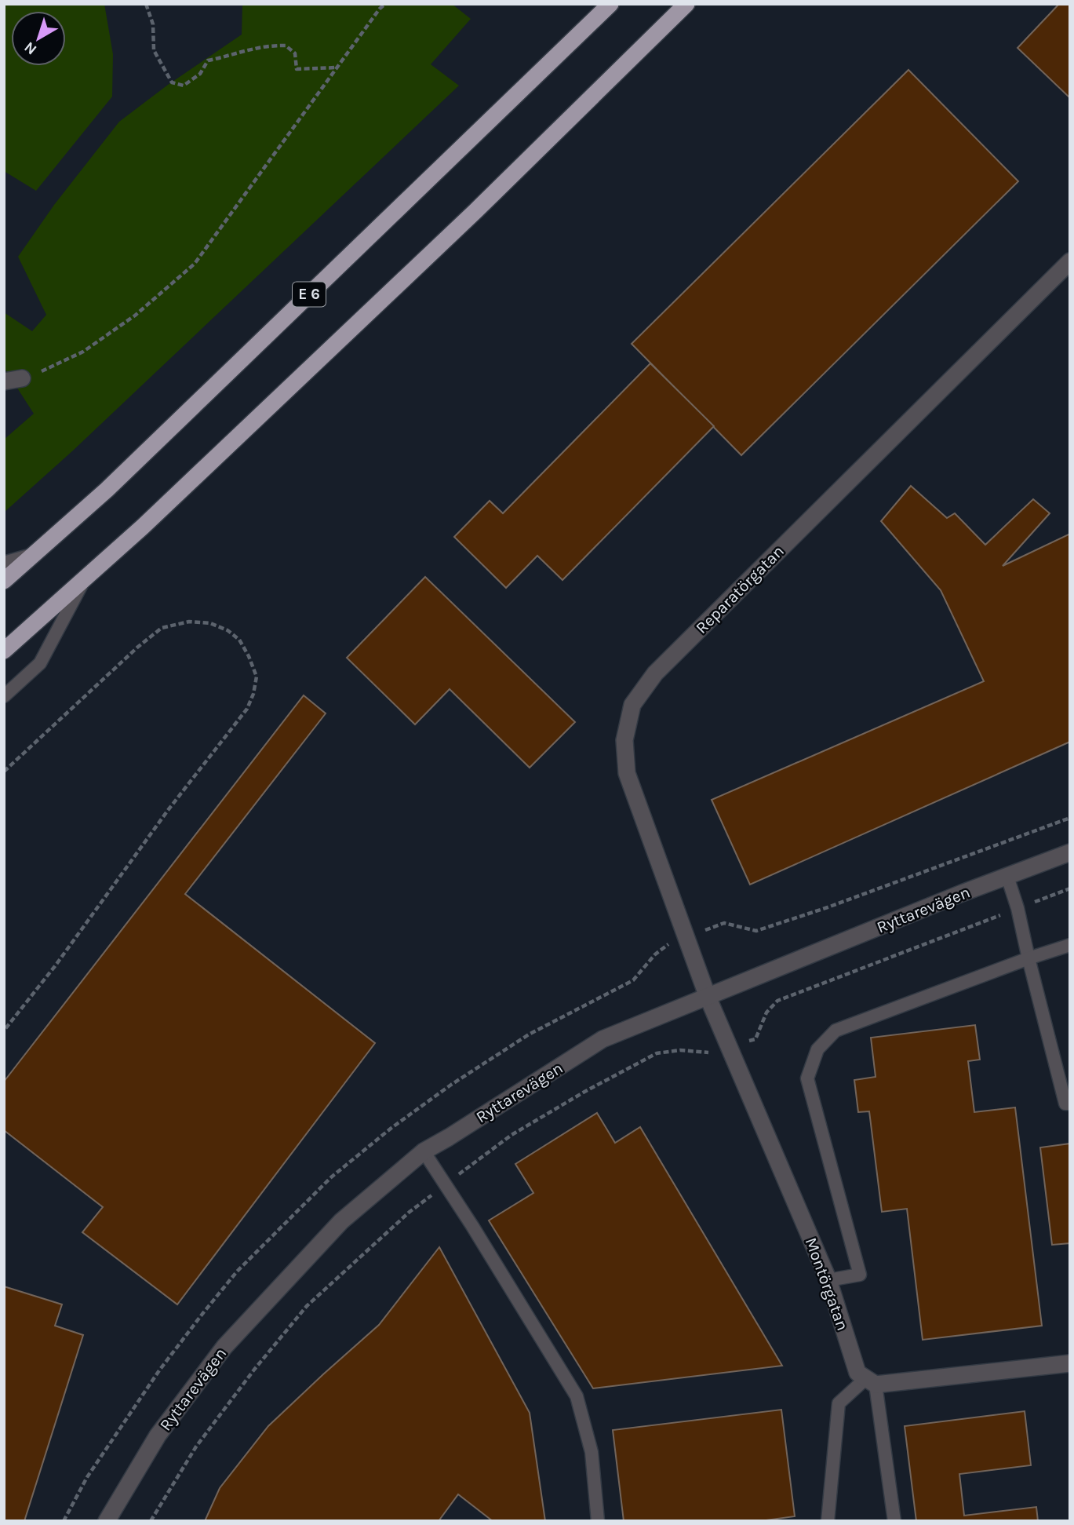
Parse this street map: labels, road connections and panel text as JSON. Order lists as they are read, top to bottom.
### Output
{
  "streets": {
    "highway": ["E 6"],
    "street": ["Reparatörgatan", "Ryttarevägen", "Montörgatan"]
  },
  "crossings": [
    ["Reparatörgatan", "Ryttarevägen"],
    ["Reparatörgatan", "Montörgatan"],
    ["Ryttarevägen", "Montörgatan"]
  ],
  "north": "bottom left"
}
